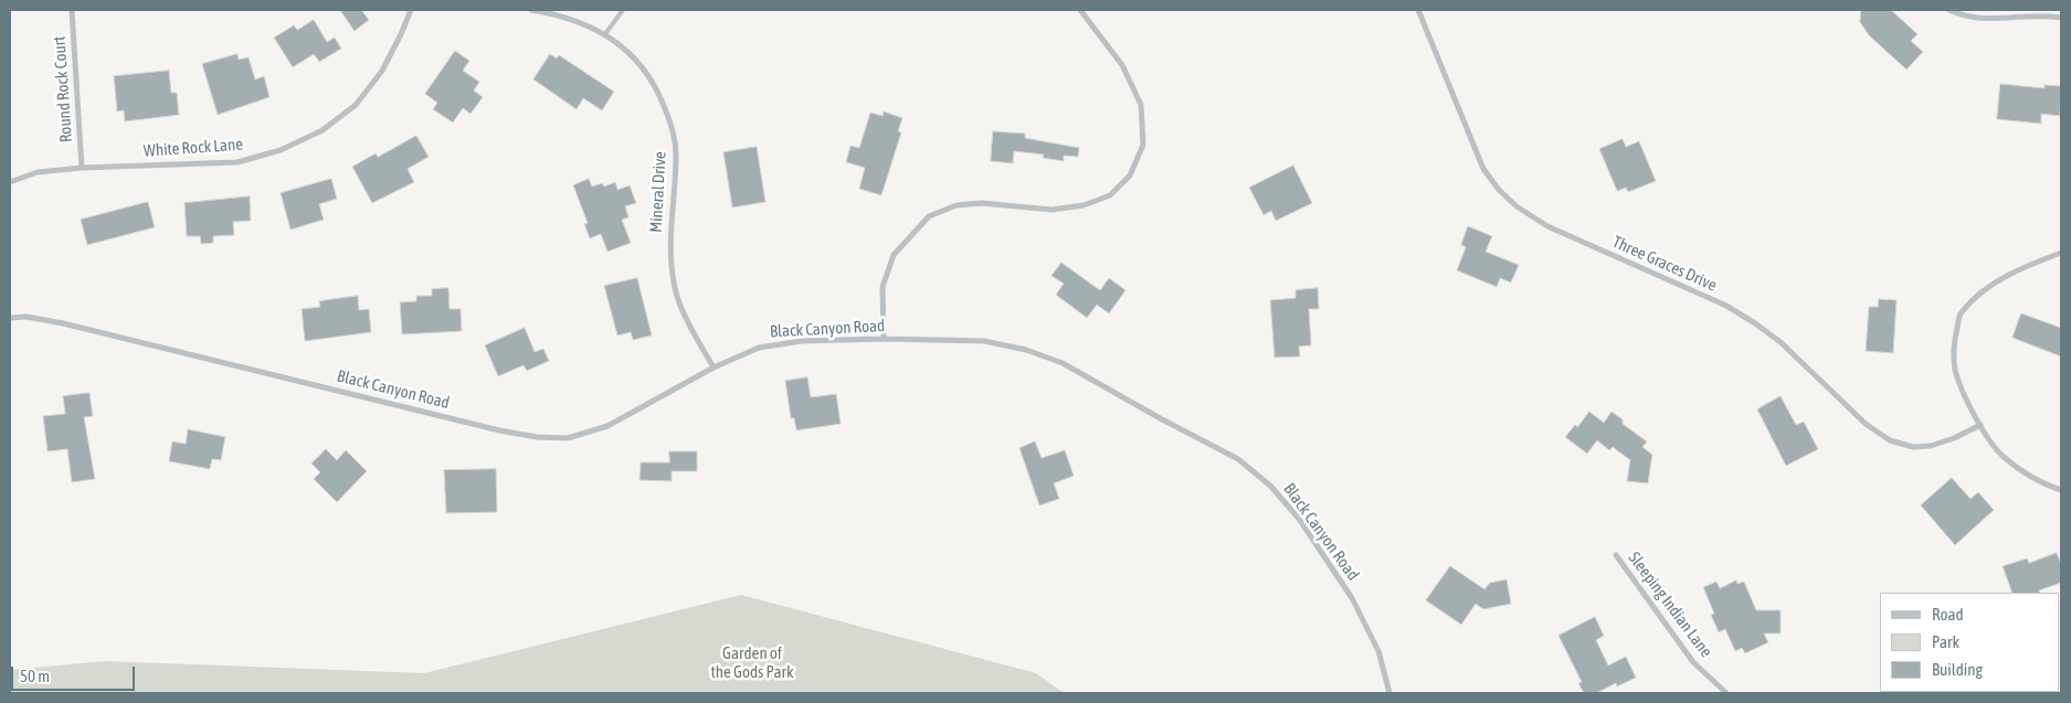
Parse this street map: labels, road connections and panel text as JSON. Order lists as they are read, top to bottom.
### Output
{
  "streets": {
    "street": [
      "Round Rock Court",
      "White Rock Lane",
      "Mineral Drive",
      "Three Graces Drive",
      "Black Canyon Road",
      "Sleeping Indian Lane"
    ]
  },
  "crossings": [
    ["Round Rock Court", "White Rock Lane"],
    ["Mineral Drive", "Black Canyon Road"]
  ],
  "parks": ["Garden of the Gods Park"],
  "legend": ["Road", "Park", "Building"],
  "scale_bar": "50 m"
}
